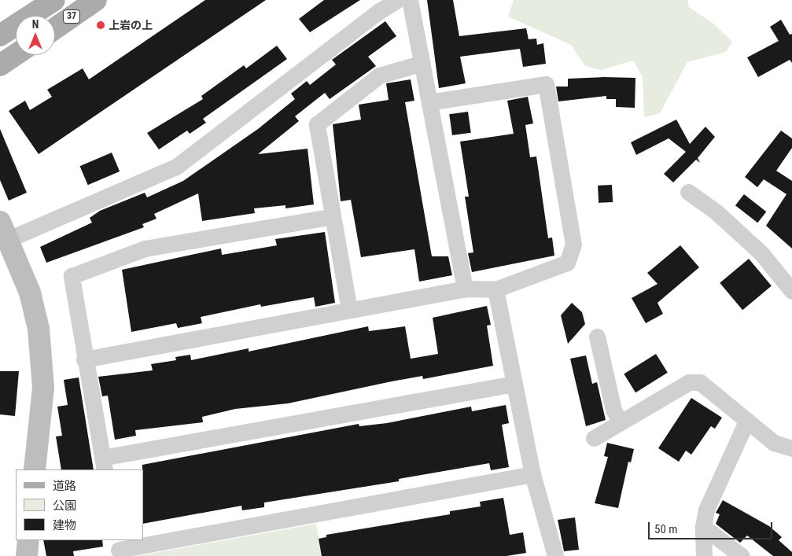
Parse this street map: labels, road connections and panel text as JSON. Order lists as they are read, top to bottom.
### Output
{
  "streets": {
    "main road": ["37"]
  },
  "places": ["上岩の上"],
  "legend": ["道路", "公園", "建物"],
  "scale_bar": "50 m",
  "north": "top"
}
